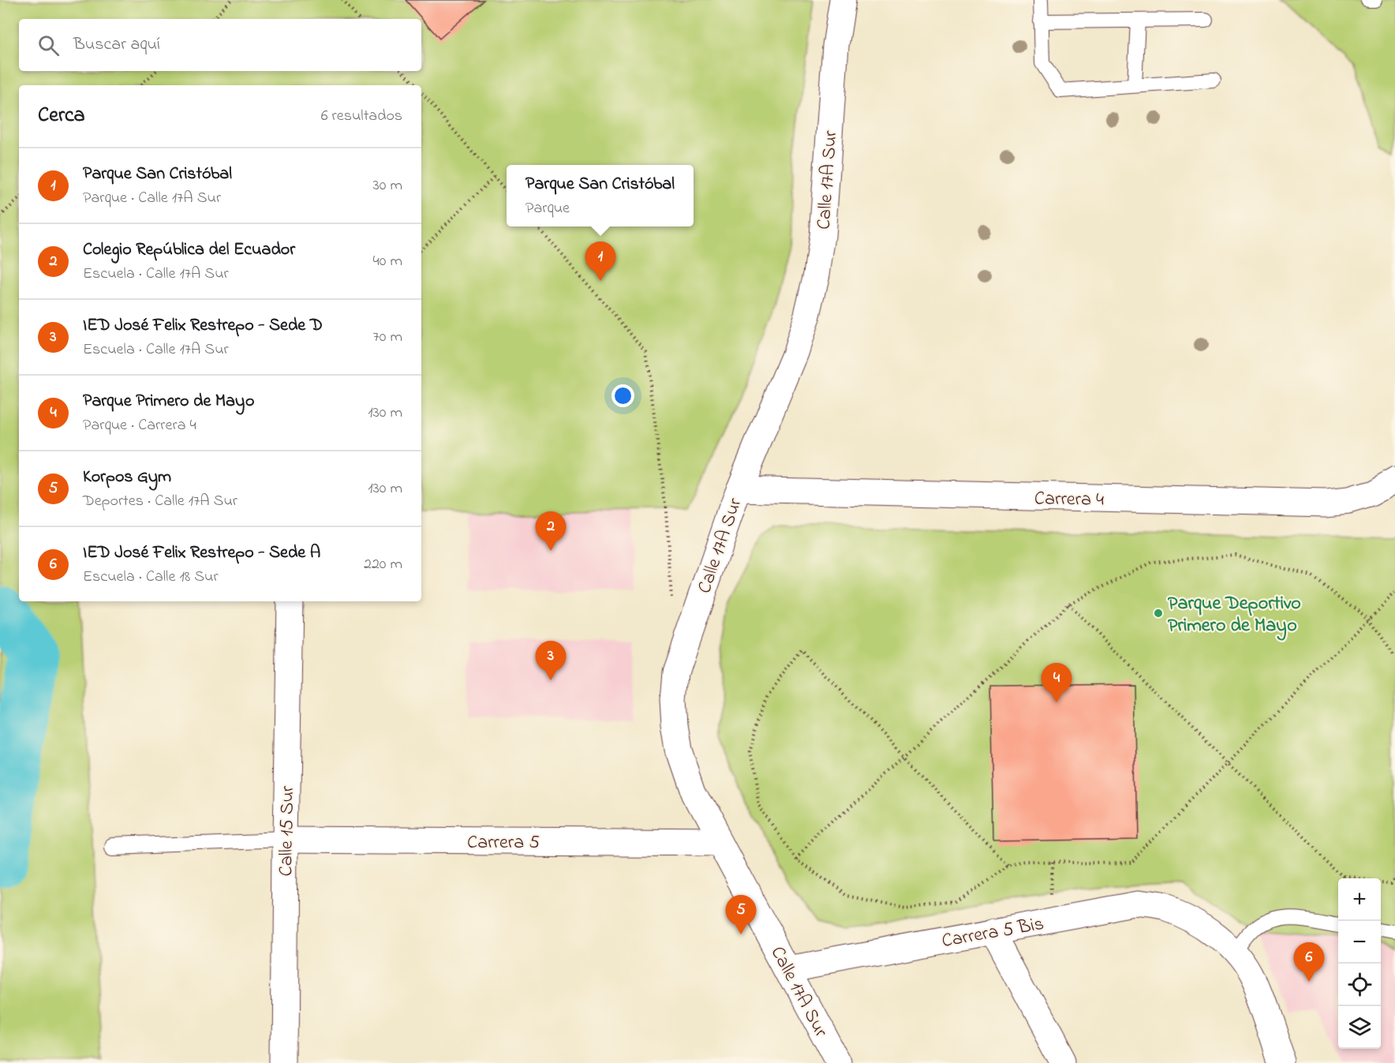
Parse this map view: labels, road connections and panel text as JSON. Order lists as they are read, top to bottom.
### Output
{
  "streets": {
    "street": [
      "Calle 17A Sur",
      "Carrera 4",
      "Calle 15 Sur",
      "Carrera 5",
      "Carrera 5 Bis"
    ]
  },
  "crossings": [
    ["Calle 17A Sur", "Carrera 4"],
    ["Calle 17A Sur", "Carrera 5"],
    ["Calle 17A Sur", "Carrera 5 Bis"],
    ["Calle 15 Sur", "Carrera 5"]
  ],
  "places": ["Parque Deportivo Primero de Mayo"],
  "page": {
    "search": "Buscar aquí",
    "heading": ["Cerca", "6 resultados"],
    "list": [
      {
        "mark": "1",
        "name": "Parque San Cristóbal",
        "note": "Parque · Calle 17A Sur",
        "value": "30 m"
      },
      {
        "mark": "2",
        "name": "Colegio República del Ecuador",
        "note": "Escuela · Calle 17A Sur",
        "value": "40 m"
      },
      {
        "mark": "3",
        "name": "IED José Felix Restrepo - Sede D",
        "note": "Escuela · Calle 17A Sur",
        "value": "70 m"
      },
      {
        "mark": "4",
        "name": "Parque Primero de Mayo",
        "note": "Parque · Carrera 4",
        "value": "130 m"
      },
      {
        "mark": "5",
        "name": "Korpos Gym",
        "note": "Deportes · Calle 17A Sur",
        "value": "130 m"
      },
      {
        "mark": "6",
        "name": "IED José Felix Restrepo - Sede A",
        "note": "Escuela · Calle 18 Sur",
        "value": "220 m"
      }
    ],
    "popup": ["Parque San Cristóbal", "Parque"],
    "pins": [
      "1",
      "2",
      "3",
      "4",
      "5",
      "6"
    ],
    "map_buttons": ["+", "−"]
  }
}
